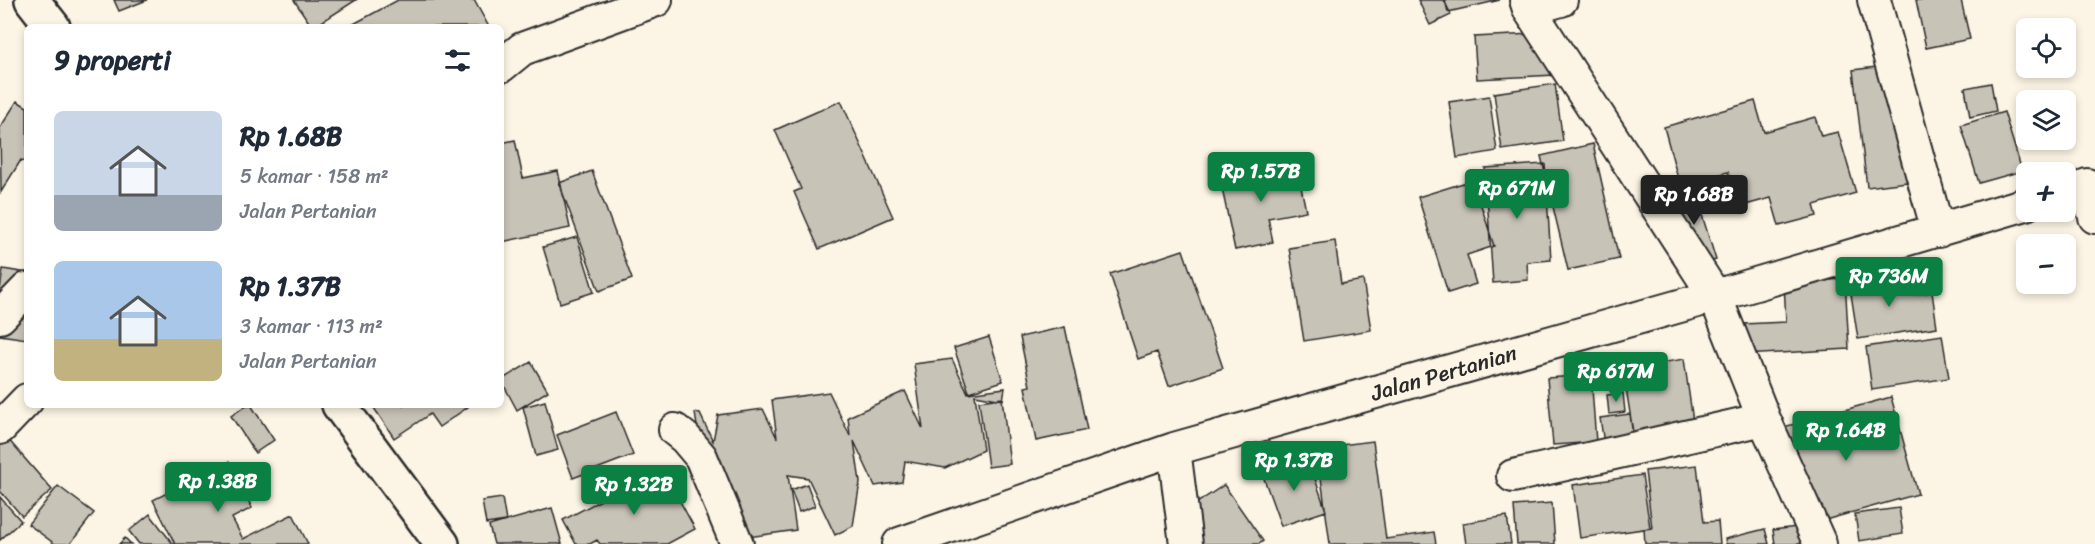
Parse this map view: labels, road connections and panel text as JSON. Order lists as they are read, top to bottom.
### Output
{
  "streets": {
    "street": ["Jalan Pertanian"]
  },
  "page": {
    "map_buttons": ["+", "−"],
    "heading": "9 properti",
    "list": [
      {
        "name": "Rp 1.68B",
        "note": "5 kamar · 158 m² · Jalan Pertanian"
      },
      {
        "name": "Rp 1.37B",
        "note": "3 kamar · 113 m² · Jalan Pertanian"
      }
    ],
    "price": [
      "Rp 1.57B",
      "Rp 671M",
      "Rp 1.68B",
      "Rp 736M",
      "Rp 617M",
      "Rp 1.64B",
      "Rp 1.37B",
      "Rp 1.38B",
      "Rp 1.32B"
    ]
  }
}
